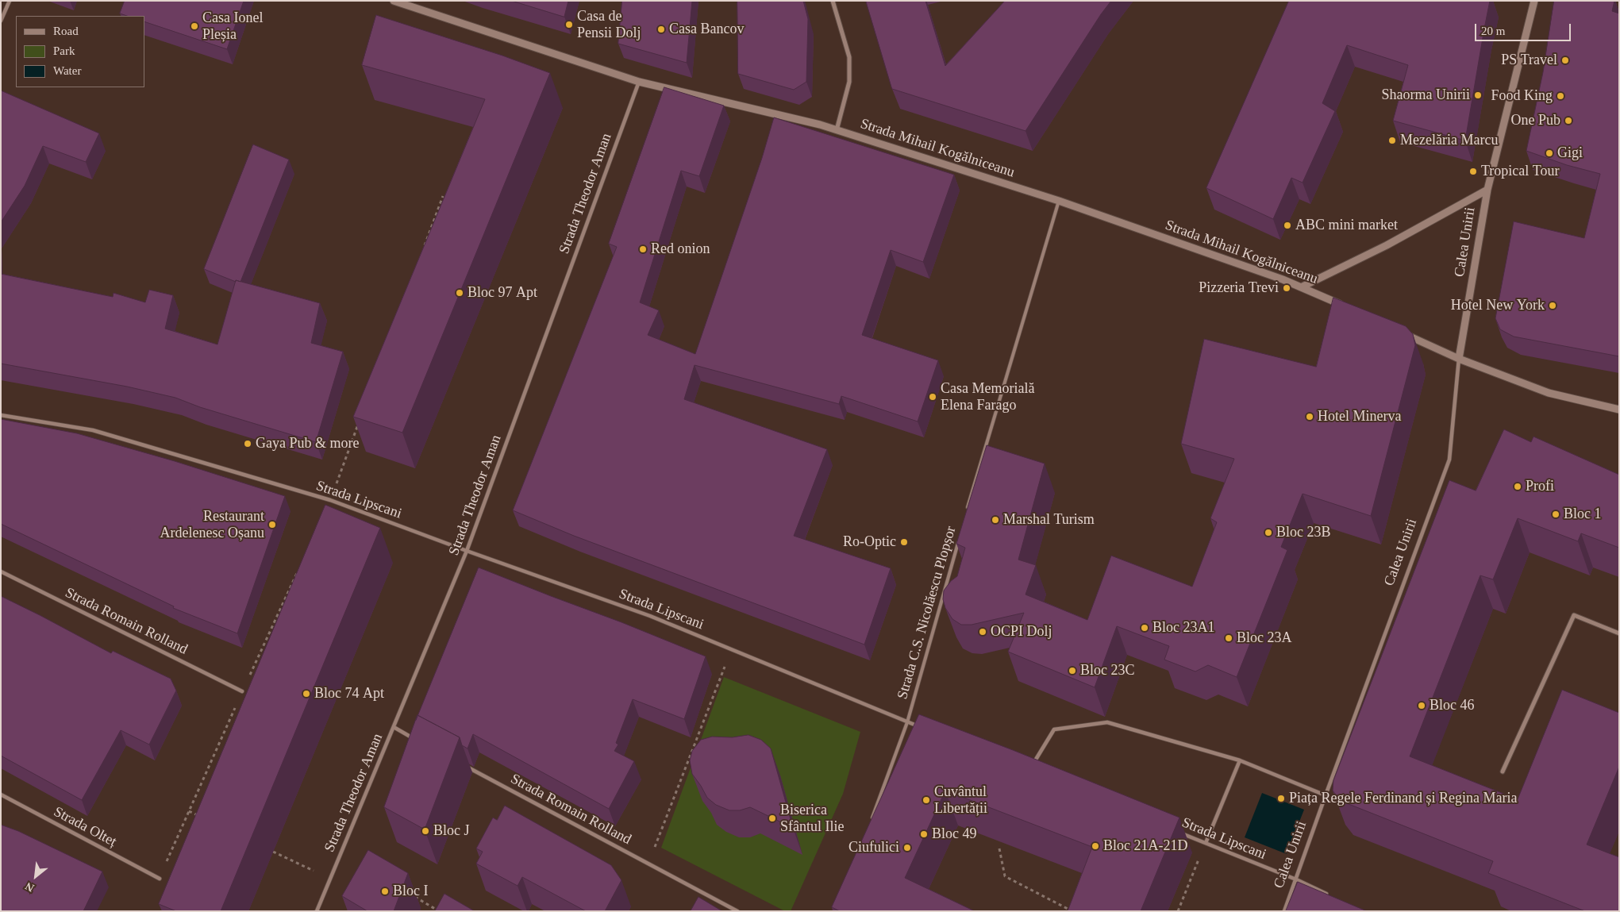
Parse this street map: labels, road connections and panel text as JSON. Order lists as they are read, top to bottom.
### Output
{
  "streets": {
    "street": [
      "Strada Mihail Kogălniceanu",
      "Strada Theodor Aman",
      "Calea Unirii",
      "Strada Lipscani",
      "Strada Romain Rolland",
      "Strada Olteț"
    ],
    "lane": ["Strada C.S. Nicolăescu Plopșor"]
  },
  "crossings": [
    ["Strada Mihail Kogălniceanu", "Strada Theodor Aman"],
    ["Strada Mihail Kogălniceanu", "Calea Unirii"],
    ["Strada Mihail Kogălniceanu", "Strada C.S. Nicolăescu Plopșor"],
    ["Strada Theodor Aman", "Strada Lipscani"],
    ["Calea Unirii", "Strada Lipscani"],
    ["Strada Lipscani", "Strada C.S. Nicolăescu Plopșor"]
  ],
  "places": [
    "Casa de Pensii Dolj",
    "Casa Ionel Pleșia",
    "Casa Bancov",
    "PS Travel",
    "Shaorma Unirii",
    "Food King",
    "One Pub",
    "Mezelăria Marcu",
    "Gigi",
    "Tropical Tour",
    "ABC mini market",
    "Red onion",
    "Pizzeria Trevi",
    "Bloc 97 Apt",
    "Hotel New York",
    "Casa Memorială Elena Farago",
    "Hotel Minerva",
    "Gaya Pub & more",
    "Profi",
    "Bloc 1",
    "Marshal Turism",
    "Restaurant Ardelenesc Oșanu",
    "Bloc 23B",
    "Ro-Optic",
    "Bloc 23A1",
    "OCPI Dolj",
    "Bloc 23A",
    "Bloc 23C",
    "Bloc 74 Apt",
    "Bloc 46",
    "Piața Regele Ferdinand și Regina Maria",
    "Cuvântul Libertății",
    "Biserica Sfântul Ilie",
    "Bloc J",
    "Bloc 49",
    "Bloc 21A-21D",
    "Ciufulici",
    "Bloc I"
  ],
  "legend": ["Road", "Park", "Water"],
  "scale_bar": "20 m",
  "north": "bottom left"
}
